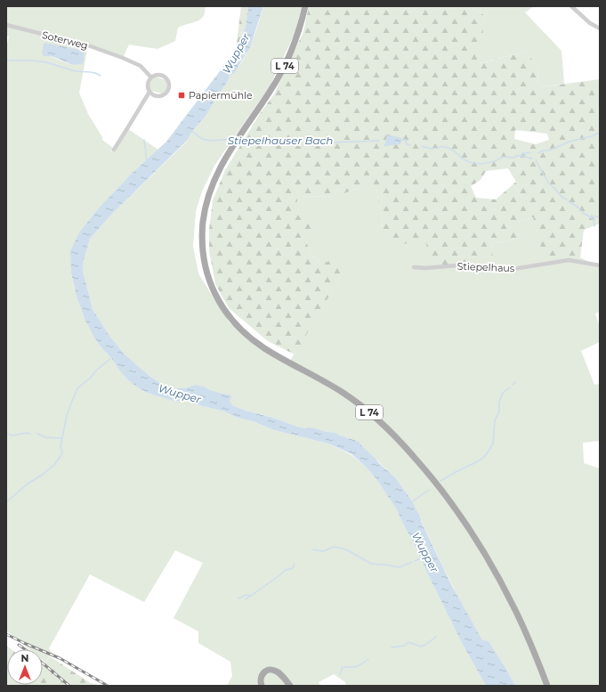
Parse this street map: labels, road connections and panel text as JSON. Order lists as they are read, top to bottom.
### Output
{
  "streets": {
    "main road": ["L 74"],
    "street": ["Soterweg", "Stiepelhaus"]
  },
  "water": ["Wupper", "Stiepelhauser Bach"],
  "places": {
    "transit": ["Papiermühle"]
  },
  "north": "top"
}
